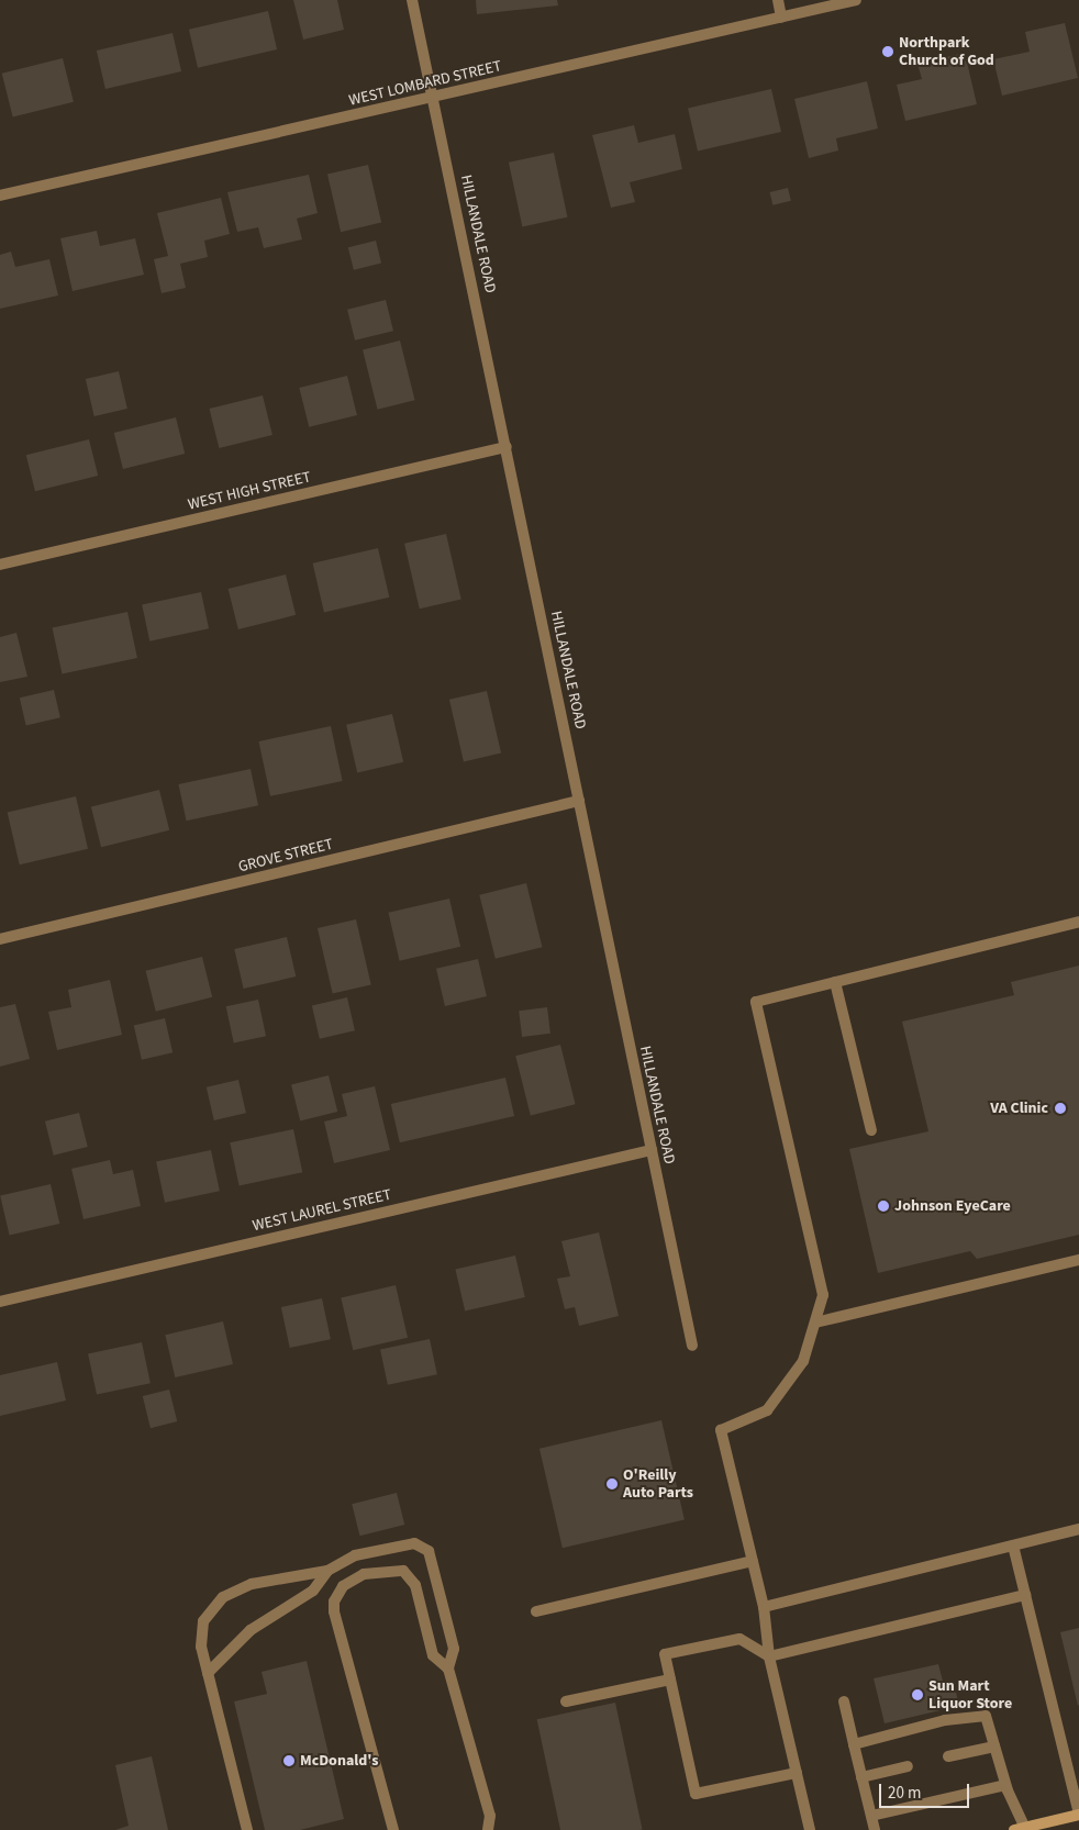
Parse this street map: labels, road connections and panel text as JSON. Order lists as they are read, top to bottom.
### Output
{
  "streets": {
    "street": [
      "WEST LOMBARD STREET",
      "HILLANDALE ROAD",
      "WEST HIGH STREET",
      "GROVE STREET",
      "WEST LAUREL STREET"
    ]
  },
  "crossings": [
    ["WEST LOMBARD STREET", "HILLANDALE ROAD"],
    ["HILLANDALE ROAD", "WEST HIGH STREET"],
    ["HILLANDALE ROAD", "GROVE STREET"],
    ["HILLANDALE ROAD", "WEST LAUREL STREET"]
  ],
  "places": [
    "Northpark Church of God",
    "VA Clinic",
    "Johnson EyeCare",
    "O'Reilly Auto Parts",
    "Sun Mart Liquor Store",
    "McDonald's"
  ],
  "scale_bar": "20 m"
}
